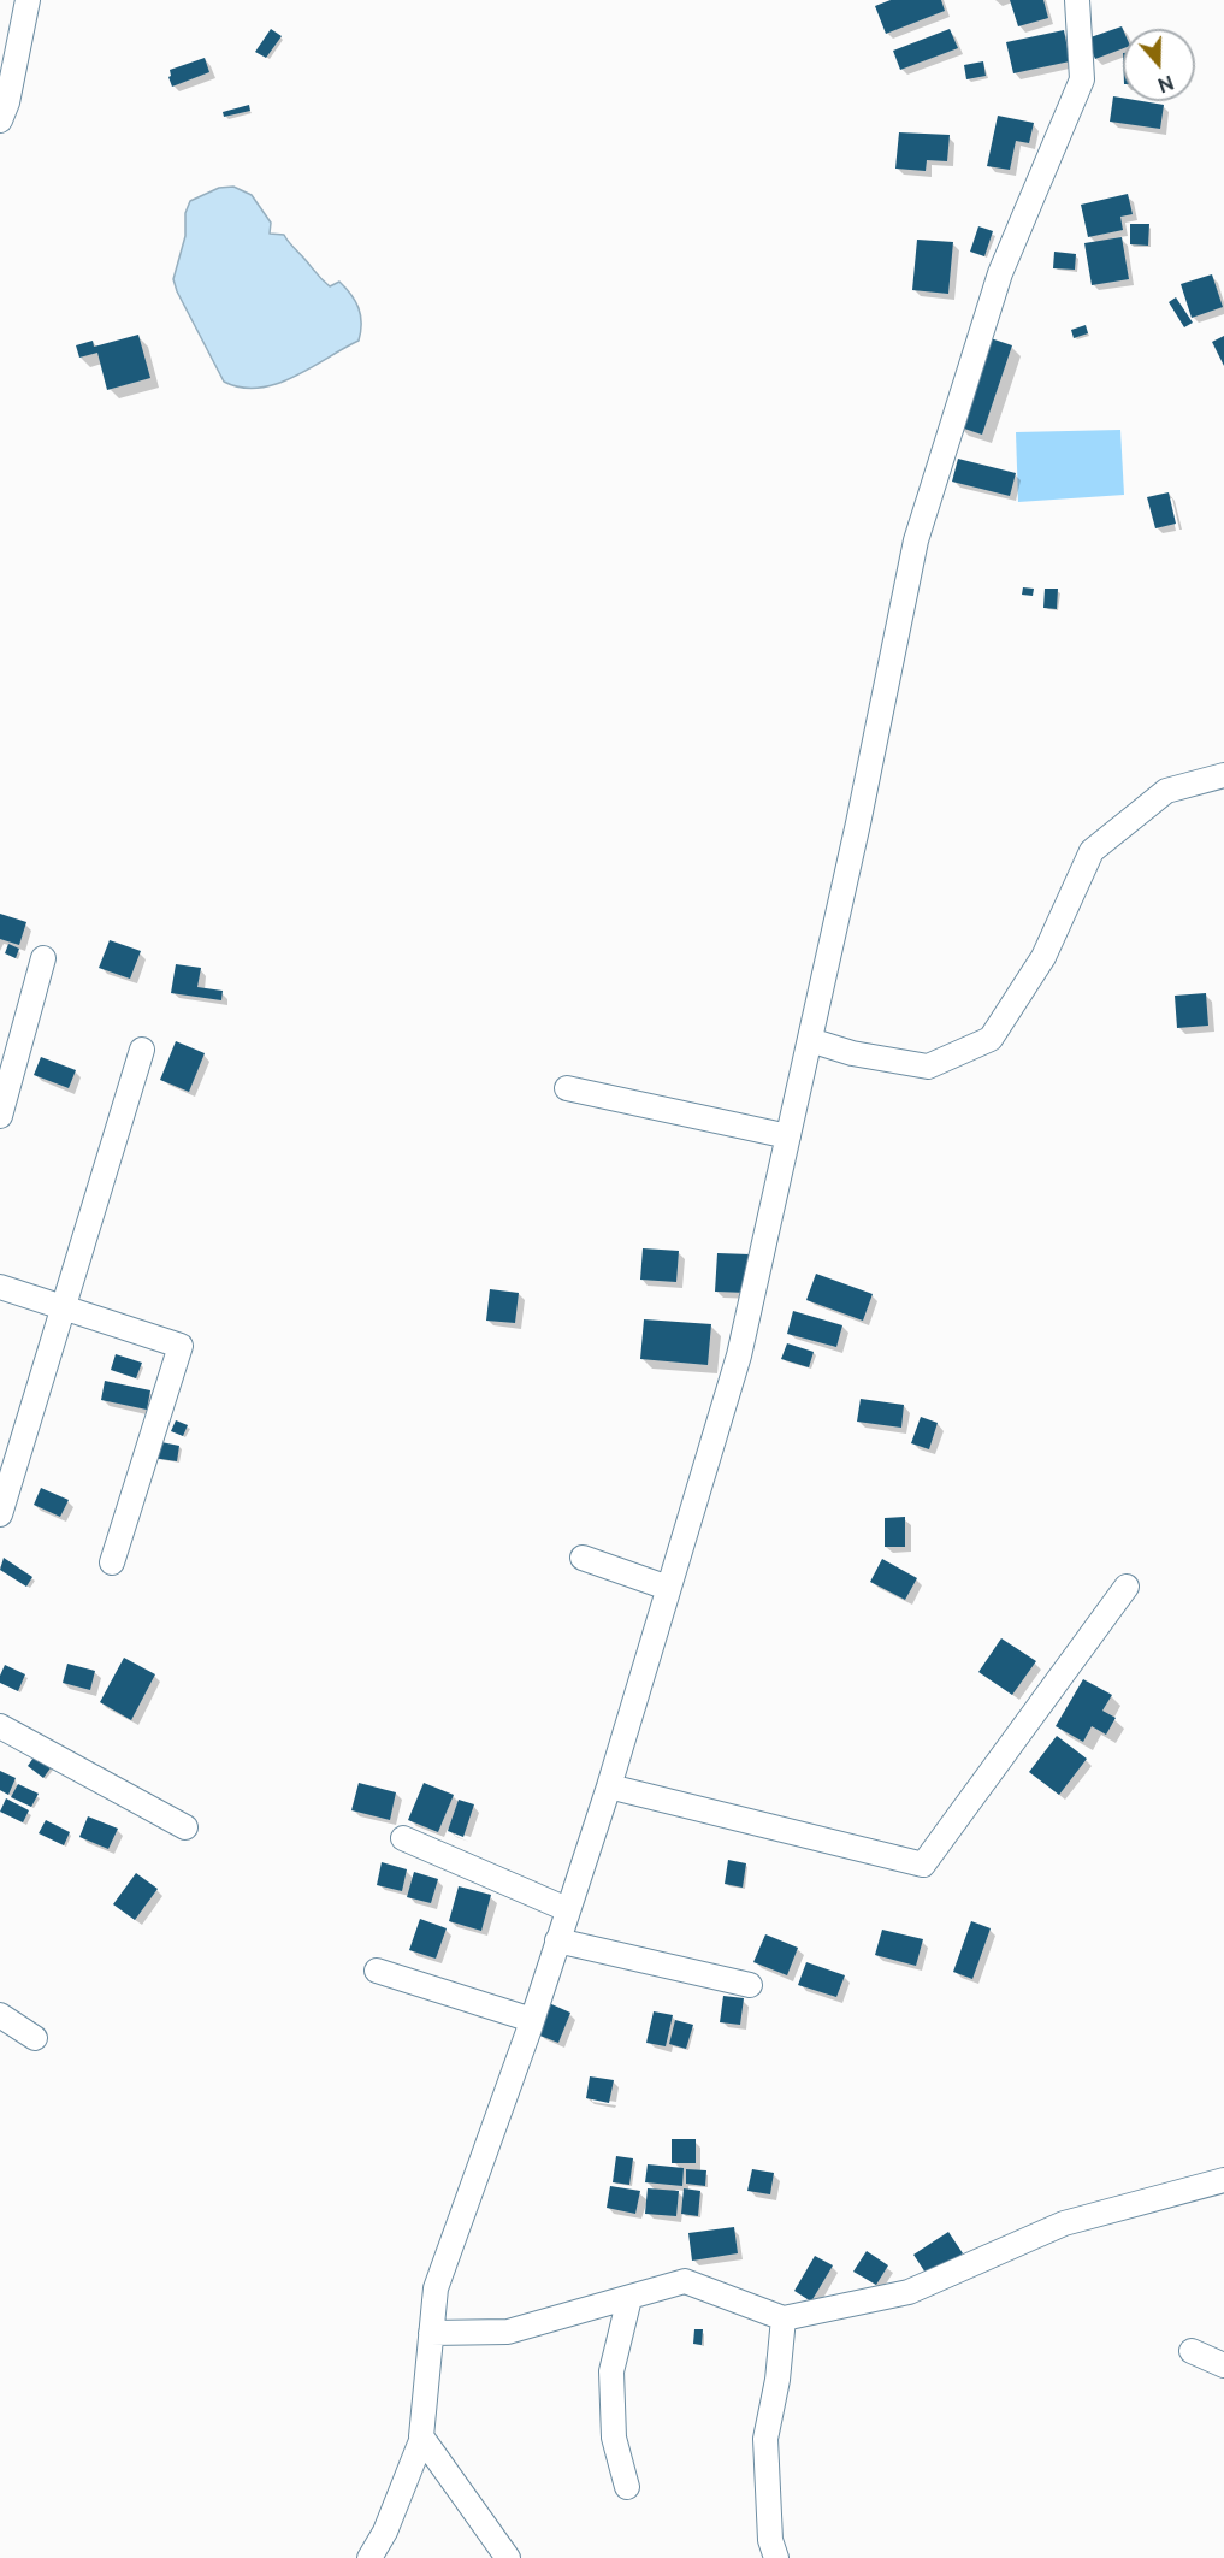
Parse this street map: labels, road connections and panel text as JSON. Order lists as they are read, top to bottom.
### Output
{
  "north": "bottom"
}
